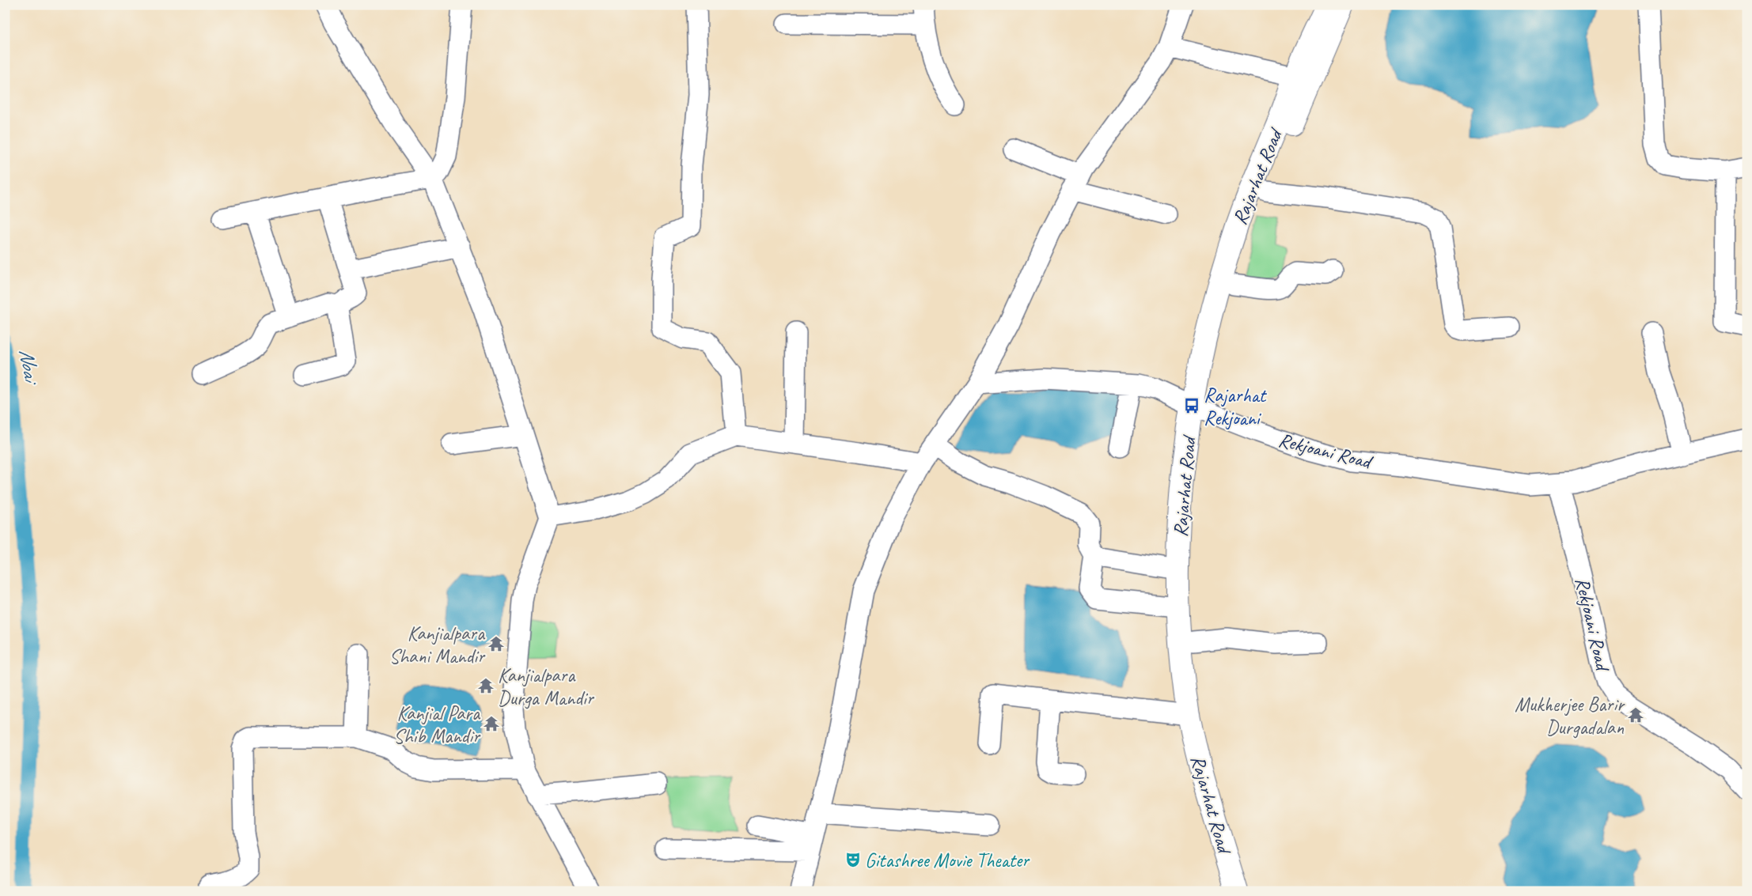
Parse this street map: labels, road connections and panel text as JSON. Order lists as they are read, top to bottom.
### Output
{
  "streets": {
    "main road": ["Rajarhat Road"],
    "street": ["Rekjoani Road"]
  },
  "crossings": [
    ["Rajarhat Road", "Rekjoani Road"]
  ],
  "water": ["Noai"],
  "places": {
    "bus stop": ["Rajarhat Rekjoani"],
    "temple": [
      "Kanjialpara Shani Mandir",
      "Kanjialpara Durga Mandir",
      "Mukherjee Barir Durgadalan",
      "Kanjial Para Shib Mandir"
    ],
    "theatre": ["Gitashree Movie Theater"]
  }
}
